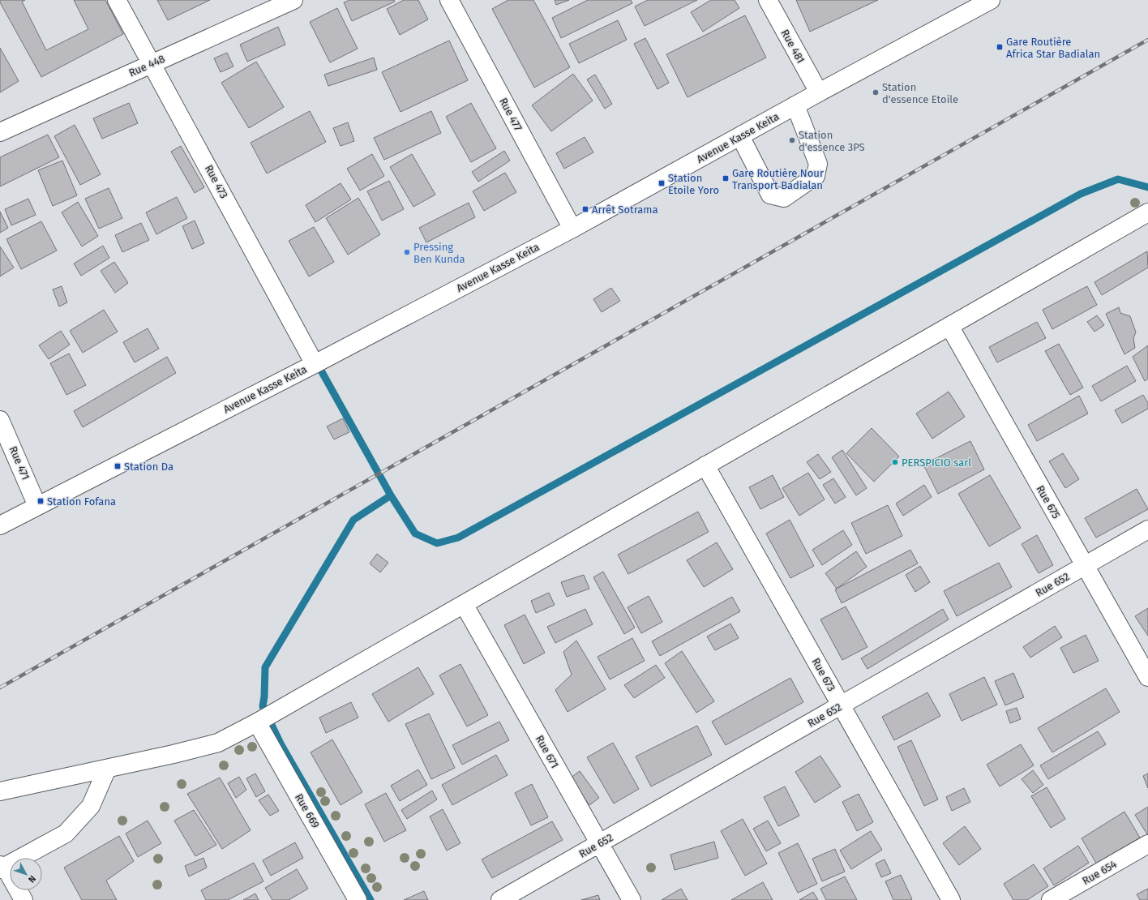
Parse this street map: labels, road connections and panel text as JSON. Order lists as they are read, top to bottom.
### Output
{
  "streets": {
    "street": [
      "Rue 481",
      "Rue 448",
      "Rue 477",
      "Avenue Kasse Keita",
      "Rue 473",
      "Rue 471",
      "Rue 675",
      "Rue 652",
      "Rue 673",
      "Rue 671",
      "Rue 669",
      "Rue 654"
    ]
  },
  "crossings": [
    ["Rue 481", "Avenue Kasse Keita"],
    ["Rue 448", "Rue 473"],
    ["Rue 477", "Avenue Kasse Keita"],
    ["Avenue Kasse Keita", "Rue 473"],
    ["Avenue Kasse Keita", "Rue 471"],
    ["Rue 675", "Rue 652"],
    ["Rue 652", "Rue 673"],
    ["Rue 652", "Rue 671"]
  ],
  "places": {
    "transit": [
      "Gare Routière Africa Star Badialan",
      "Gare Routière Nour Transport Badialan",
      "Station Etoile Yoro",
      "Arrêt Sotrama",
      "Station Da",
      "Station Fofana"
    ],
    "other": [
      "Station d'essence Etoile",
      "Station d'essence 3PS",
      "Pressing Ben Kunda",
      "PERSPICIO sarl"
    ]
  },
  "north": "bottom right"
}
